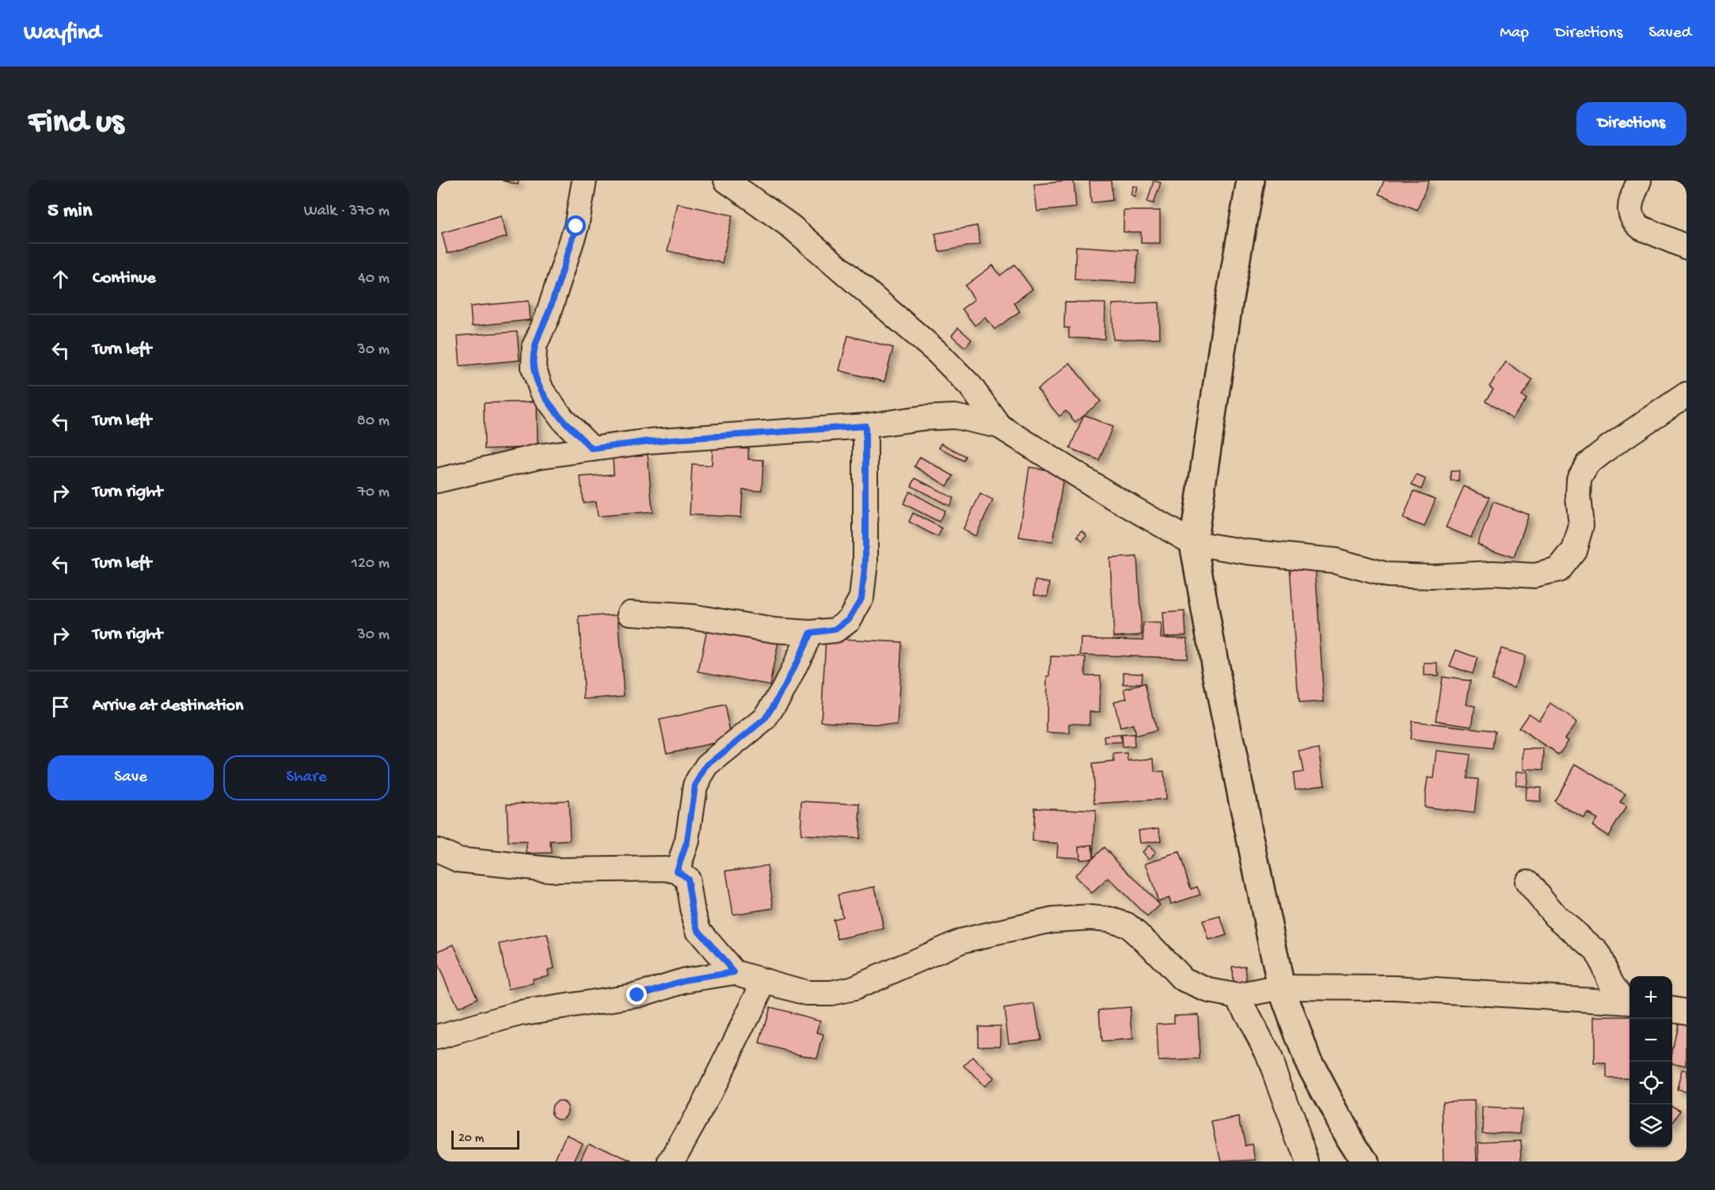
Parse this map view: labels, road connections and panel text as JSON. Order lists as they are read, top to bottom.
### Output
{
  "scale_bar": "20 m",
  "page": {
    "header": "Wayfind",
    "nav": ["Map", "Directions", "Saved"],
    "buttons": [
      "Directions",
      ["Save", "Share"]
    ],
    "title": "Find us",
    "heading": ["5 min", "Walk · 370 m"],
    "list": [
      ["Continue", "40 m"],
      ["Turn left", "30 m"],
      ["Turn left", "80 m"],
      ["Turn right", "70 m"],
      ["Turn left", "120 m"],
      ["Turn right", "30 m"],
      "Arrive at destination"
    ],
    "map_buttons": ["+", "−"],
    "scale": "20 m"
  }
}
